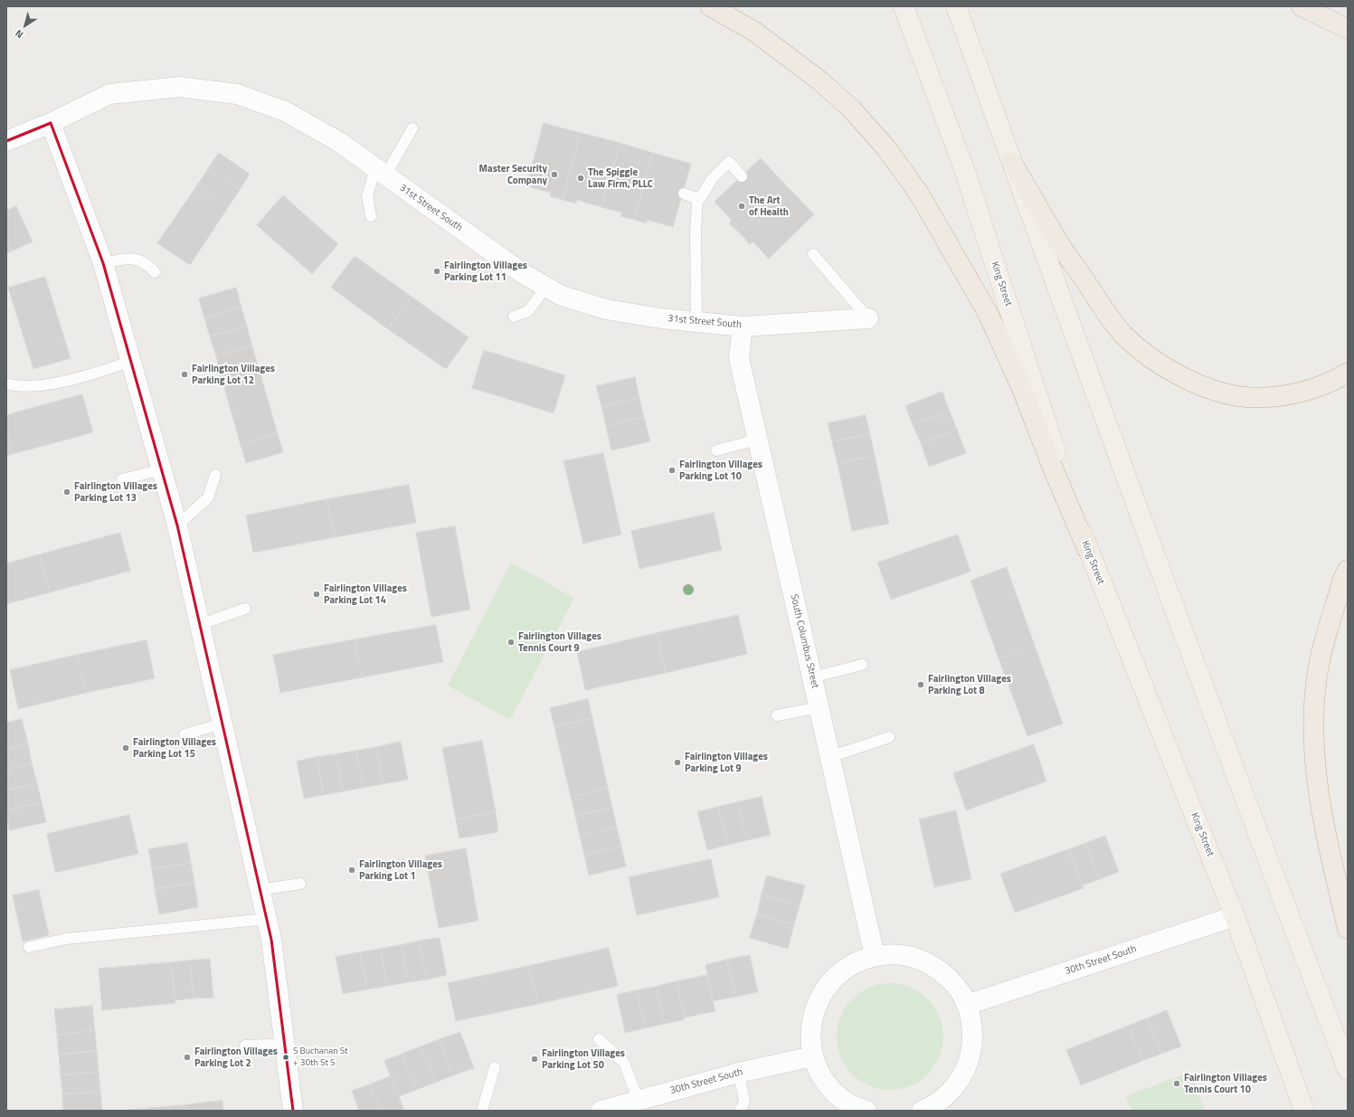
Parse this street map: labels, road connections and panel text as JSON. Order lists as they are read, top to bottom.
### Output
{
  "streets": {
    "main road": ["King Street"],
    "street": ["31st Street South", "South Columbus Street", "30th Street South"]
  },
  "crossings": [
    ["31st Street South", "South Columbus Street"],
    ["King Street", "30th Street South"]
  ],
  "places": [
    "Master Security Company",
    "The Spiggle Law Firm, PLLC",
    "The Art of Health",
    "Fairlington Villages Parking Lot 11",
    "Fairlington Villages Parking Lot 12",
    "Fairlington Villages Parking Lot 10",
    "Fairlington Villages Parking Lot 13",
    "Fairlington Villages Parking Lot 14",
    "Fairlington Villages Tennis Court 9",
    "Fairlington Villages Parking Lot 8",
    "Fairlington Villages Parking Lot 15",
    "Fairlington Villages Parking Lot 9",
    "Fairlington Villages Parking Lot 1",
    "Fairlington Villages Parking Lot 2",
    "S Buchanan St + 30th St S",
    "Fairlington Villages Parking Lot 50",
    "Fairlington Villages Tennis Court 10"
  ],
  "north": "bottom left"
}
